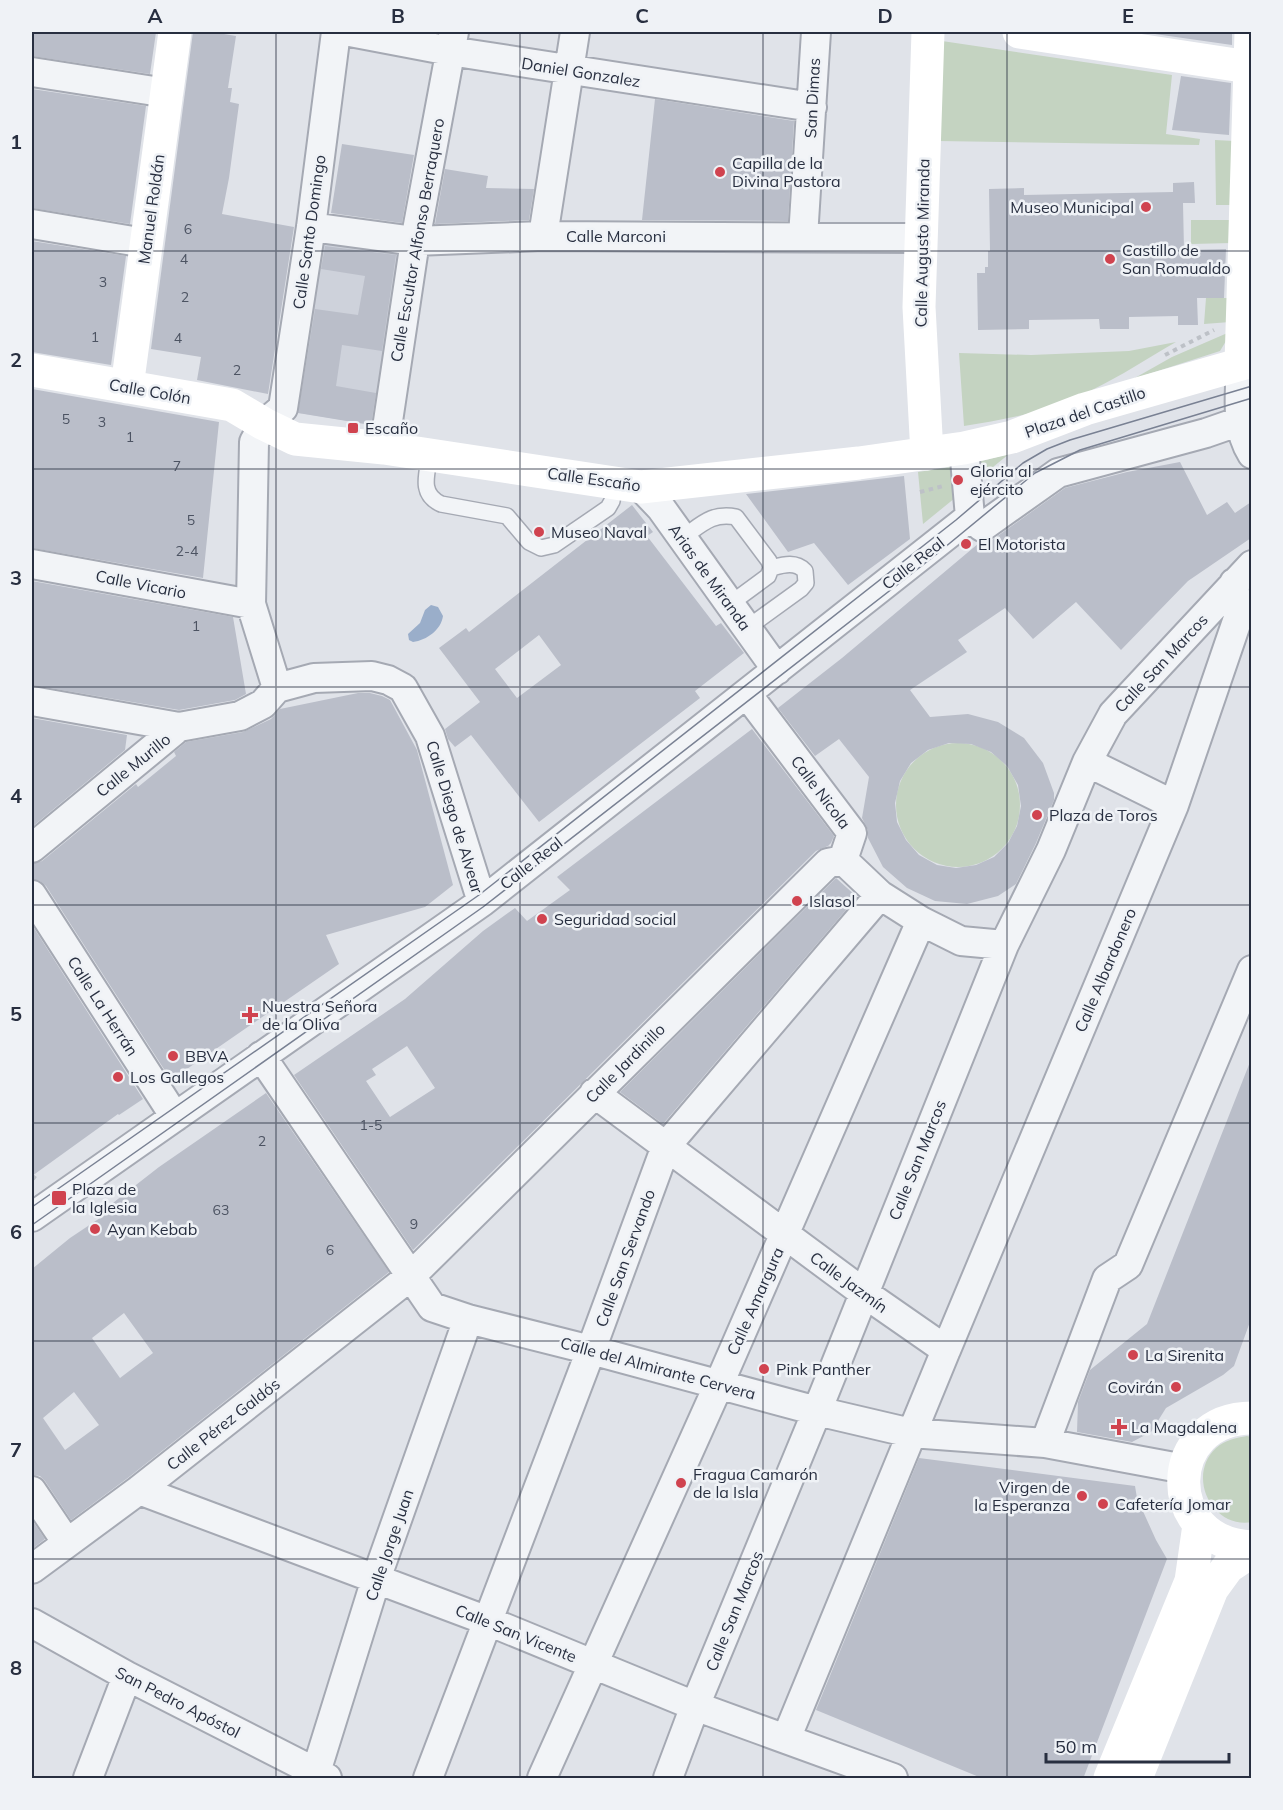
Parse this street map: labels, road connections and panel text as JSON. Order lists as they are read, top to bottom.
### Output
{
  "streets": {
    "street": [
      "Daniel Gonzalez",
      "San Dimas",
      "Manuel Roldán",
      "Calle Santo Domingo",
      "Calle Marconi",
      "Calle Escultor Alfonso Berraquero",
      "Calle Augusto Miranda",
      "Calle Colón",
      "Plaza del Castillo",
      "Calle Escaño",
      "Calle Real",
      "Arias de Miranda",
      "Calle Vicario",
      "Calle San Marcos",
      "Calle Murillo",
      "Calle Nicola",
      "Calle Diego de Alvear",
      "Calle Albardonero",
      "Calle La Herrán",
      "Calle Jardinillo",
      "Calle San Servando",
      "Calle Jazmín",
      "Calle Amargura",
      "Calle del Almirante Cervera",
      "Calle Pérez Galdós",
      "Calle Jorge Juan",
      "Calle San Vicente",
      "San Pedro Apóstol"
    ]
  },
  "crossings": [
    ["Daniel Gonzalez", "San Dimas"],
    ["Daniel Gonzalez", "Calle Escultor Alfonso Berraquero"],
    ["San Dimas", "Calle Marconi"],
    ["Manuel Roldán", "Calle Colón"],
    ["Calle Santo Domingo", "Calle Marconi"],
    ["Calle Santo Domingo", "Calle Colón"],
    ["Calle Santo Domingo", "Calle Escaño"],
    ["Calle Marconi", "Calle Escultor Alfonso Berraquero"],
    ["Calle Marconi", "Calle Augusto Miranda"],
    ["Calle Escultor Alfonso Berraquero", "Calle Escaño"],
    ["Calle Augusto Miranda", "Plaza del Castillo"],
    ["Calle Augusto Miranda", "Calle Escaño"],
    ["Calle Colón", "Calle Escaño"],
    ["Plaza del Castillo", "Calle Escaño"],
    ["Calle Escaño", "Arias de Miranda"],
    ["Calle Real", "Arias de Miranda"],
    ["Calle Real", "Calle Nicola"],
    ["Calle Real", "Calle Diego de Alvear"],
    ["Calle Real", "Calle La Herrán"],
    ["Calle Real", "Calle del Almirante Cervera"],
    ["Calle San Marcos", "Calle Albardonero"],
    ["Calle San Marcos", "Calle Jazmín"],
    ["Calle San Marcos", "Calle del Almirante Cervera"],
    ["Calle San Marcos", "Calle San Vicente"],
    ["Calle Murillo", "Calle Diego de Alvear"],
    ["Calle Nicola", "Calle Jardinillo"],
    ["Calle Albardonero", "Calle Jazmín"],
    ["Calle Jardinillo", "Calle Jazmín"],
    ["Calle Jardinillo", "Calle del Almirante Cervera"],
    ["Calle Jardinillo", "Calle Pérez Galdós"],
    ["Calle San Servando", "Calle Jazmín"],
    ["Calle San Servando", "Calle del Almirante Cervera"],
    ["Calle San Servando", "Calle San Vicente"],
    ["Calle Jazmín", "Calle Amargura"],
    ["Calle Amargura", "Calle del Almirante Cervera"],
    ["Calle Amargura", "Calle San Vicente"],
    ["Calle del Almirante Cervera", "Calle Pérez Galdós"],
    ["Calle del Almirante Cervera", "Calle Jorge Juan"],
    ["Calle Pérez Galdós", "Calle San Vicente"],
    ["Calle Jorge Juan", "Calle San Vicente"],
    ["Calle Jorge Juan", "San Pedro Apóstol"]
  ],
  "places": {
    "other": [
      "Capilla de la Divina Pastora",
      "Museo Municipal",
      "Castillo de San Romualdo",
      "Gloria al ejército",
      "Museo Naval",
      "El Motorista",
      "Plaza de Toros",
      "Islasol",
      "Seguridad social",
      "BBVA",
      "Los Gallegos",
      "Ayan Kebab",
      "La Sirenita",
      "Pink Panther",
      "Covirán",
      "Fragua Camarón de la Isla",
      "Virgen de la Esperanza",
      "Cafetería Jomar"
    ],
    "transit": ["Escaño", "Plaza de la Iglesia"],
    "health": ["Nuestra Señora de la Oliva", "La Magdalena"]
  },
  "house_numbers": [
    "6",
    "4",
    "3",
    "2",
    "1",
    "4",
    "2",
    "5",
    "3",
    "1",
    "7",
    "5",
    "2-4",
    "1",
    "1-5",
    "2",
    "63",
    "9",
    "6"
  ],
  "scale_bar": "50 m",
  "grid": {
    "columns": [
      "A",
      "B",
      "C",
      "D",
      "E"
    ],
    "rows": [
      "1",
      "2",
      "3",
      "4",
      "5",
      "6",
      "7",
      "8"
    ]
  }
}
